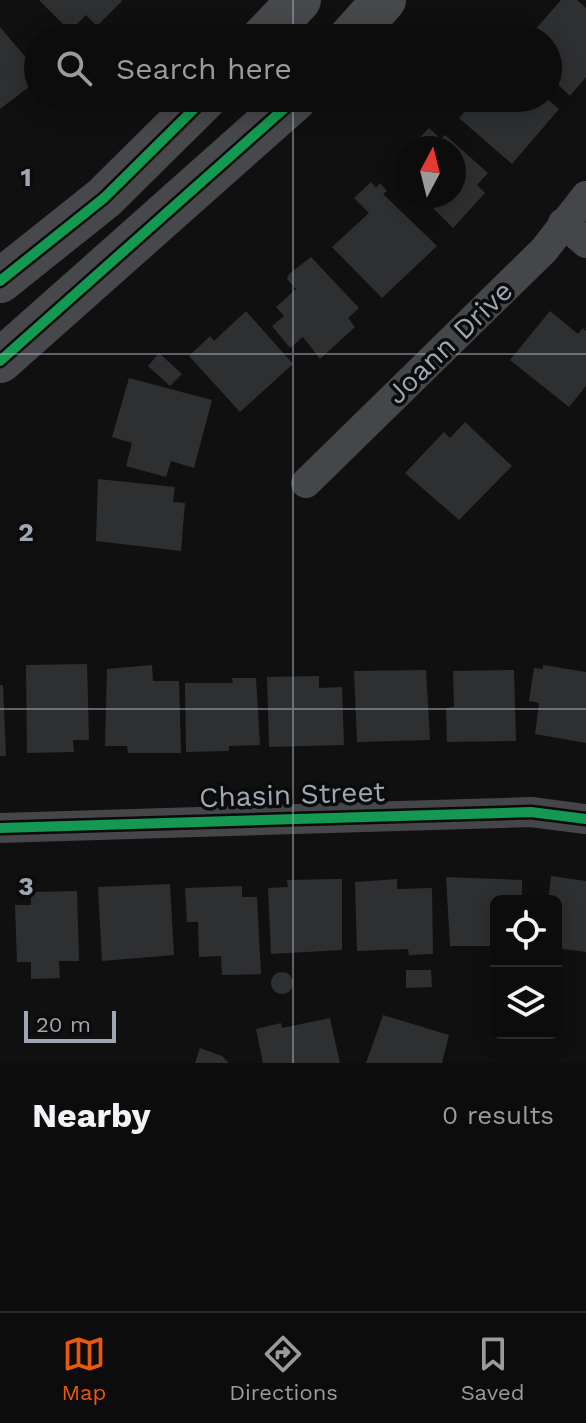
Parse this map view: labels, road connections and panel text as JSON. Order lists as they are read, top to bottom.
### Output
{
  "streets": {
    "street": ["Joann Drive", "Chasin Street"]
  },
  "scale_bar": "20 m",
  "north": "top",
  "page": {
    "search": "Search here",
    "scale": "20 m",
    "heading": ["Nearby", "0 results"],
    "nav": ["Map", "Directions", "Saved"]
  },
  "grid": {
    "rows": ["1", "2", "3"]
  }
}
